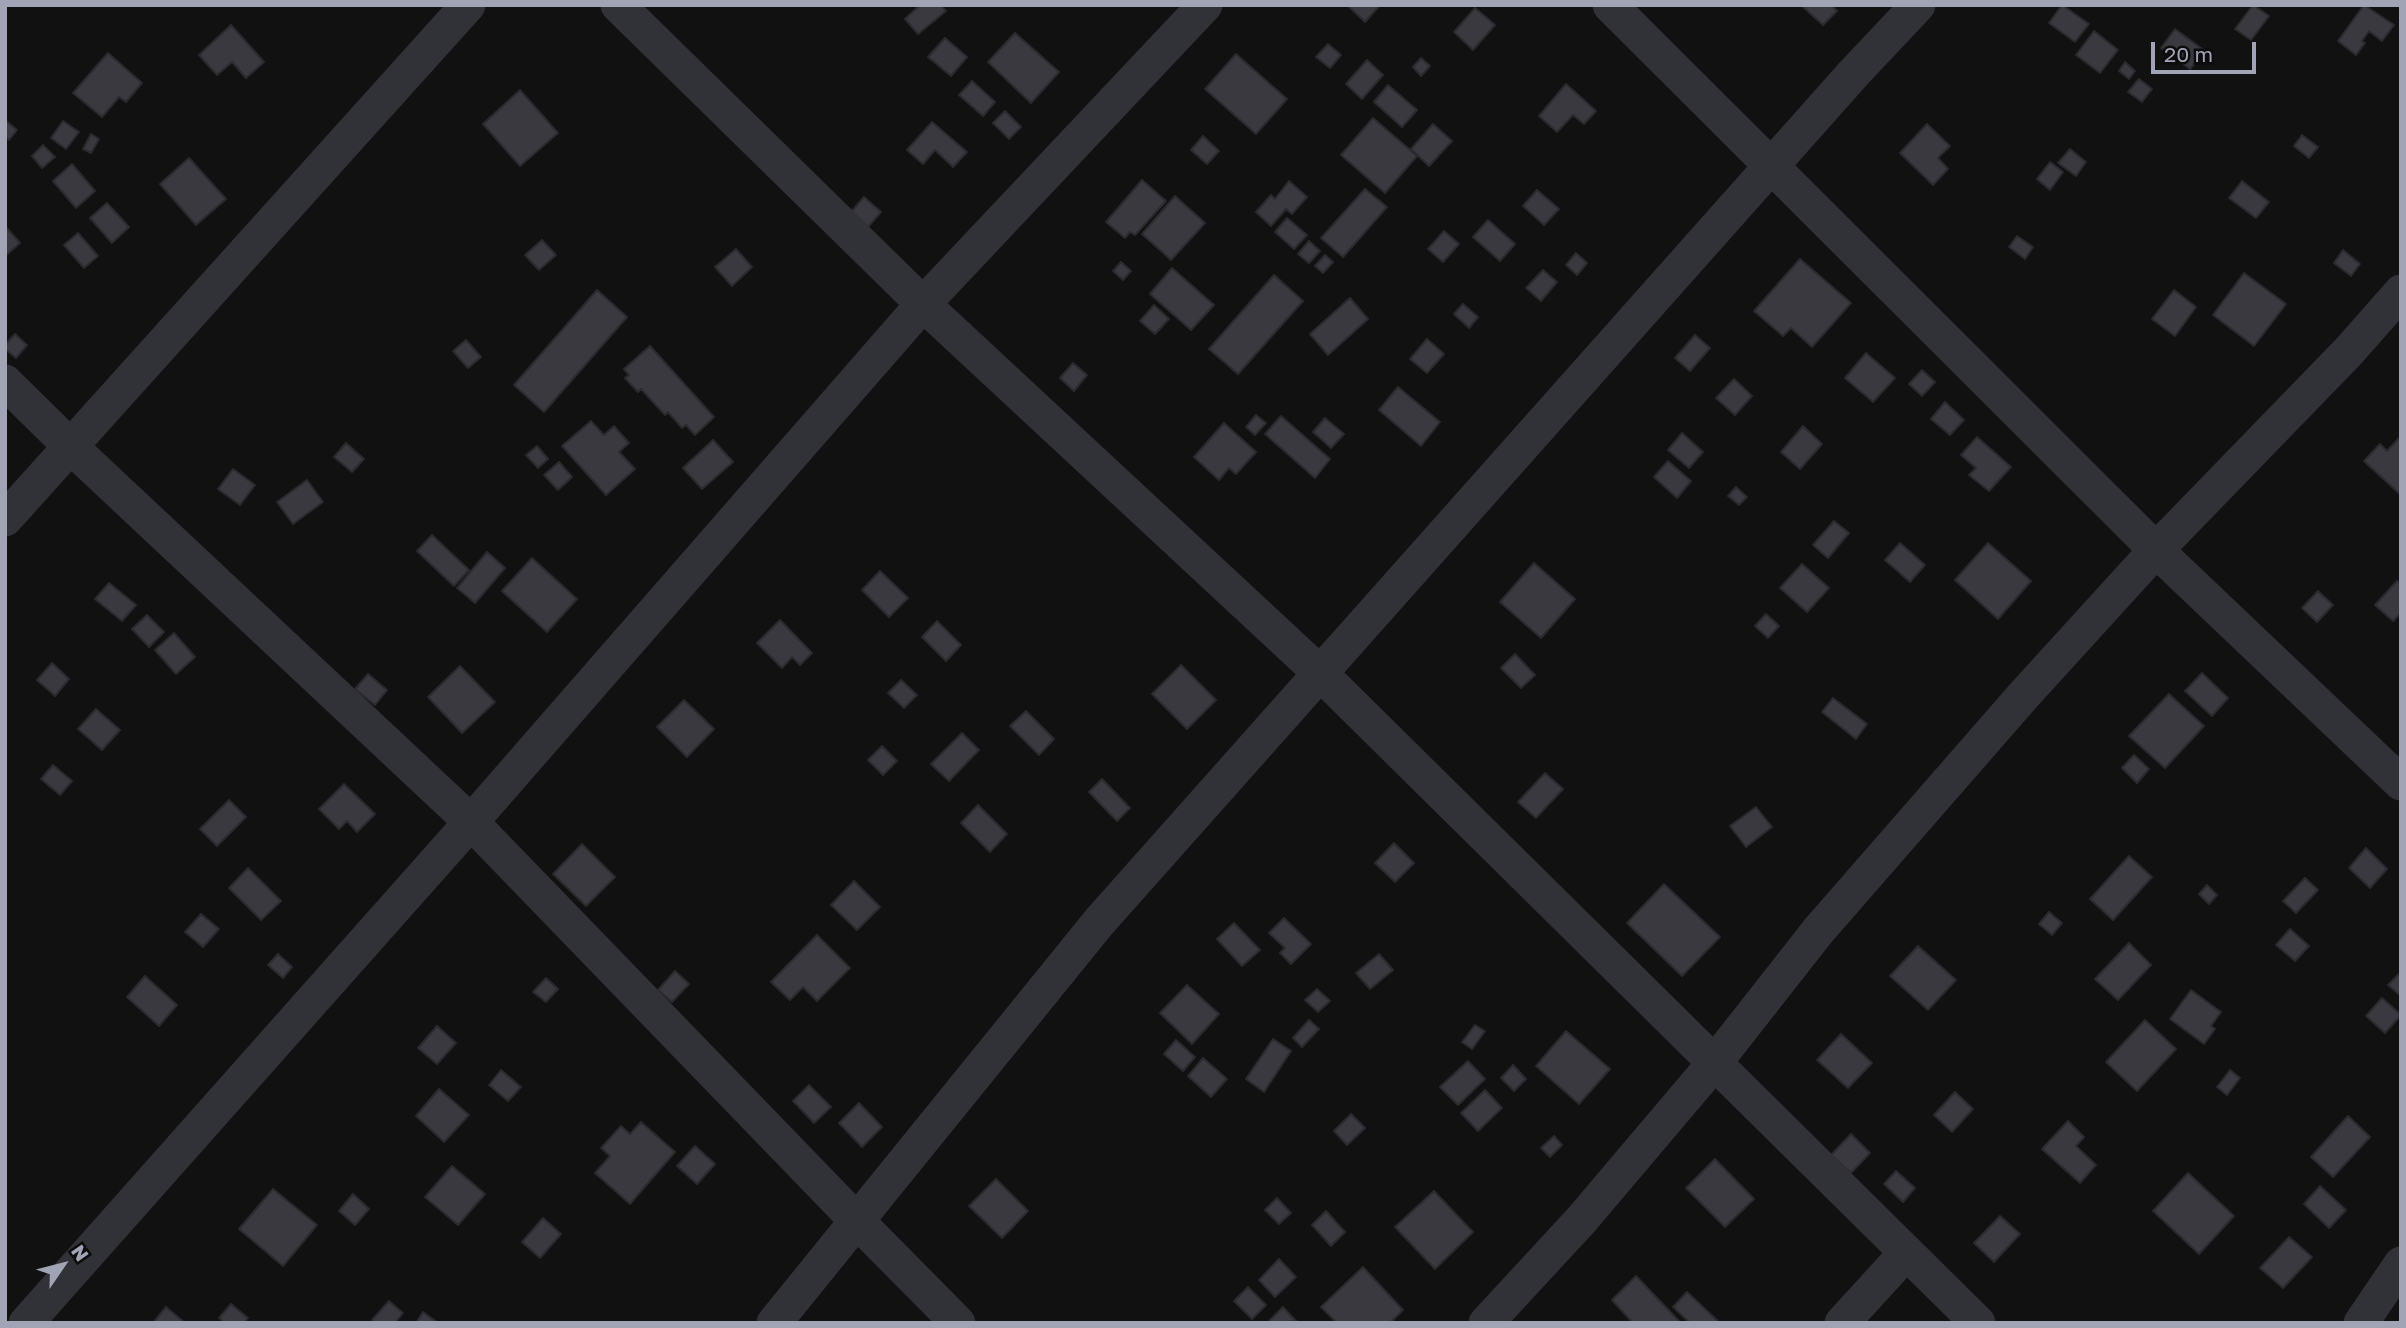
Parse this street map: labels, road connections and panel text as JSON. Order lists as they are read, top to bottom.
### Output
{
  "scale_bar": "20 m",
  "north": "top right"
}
